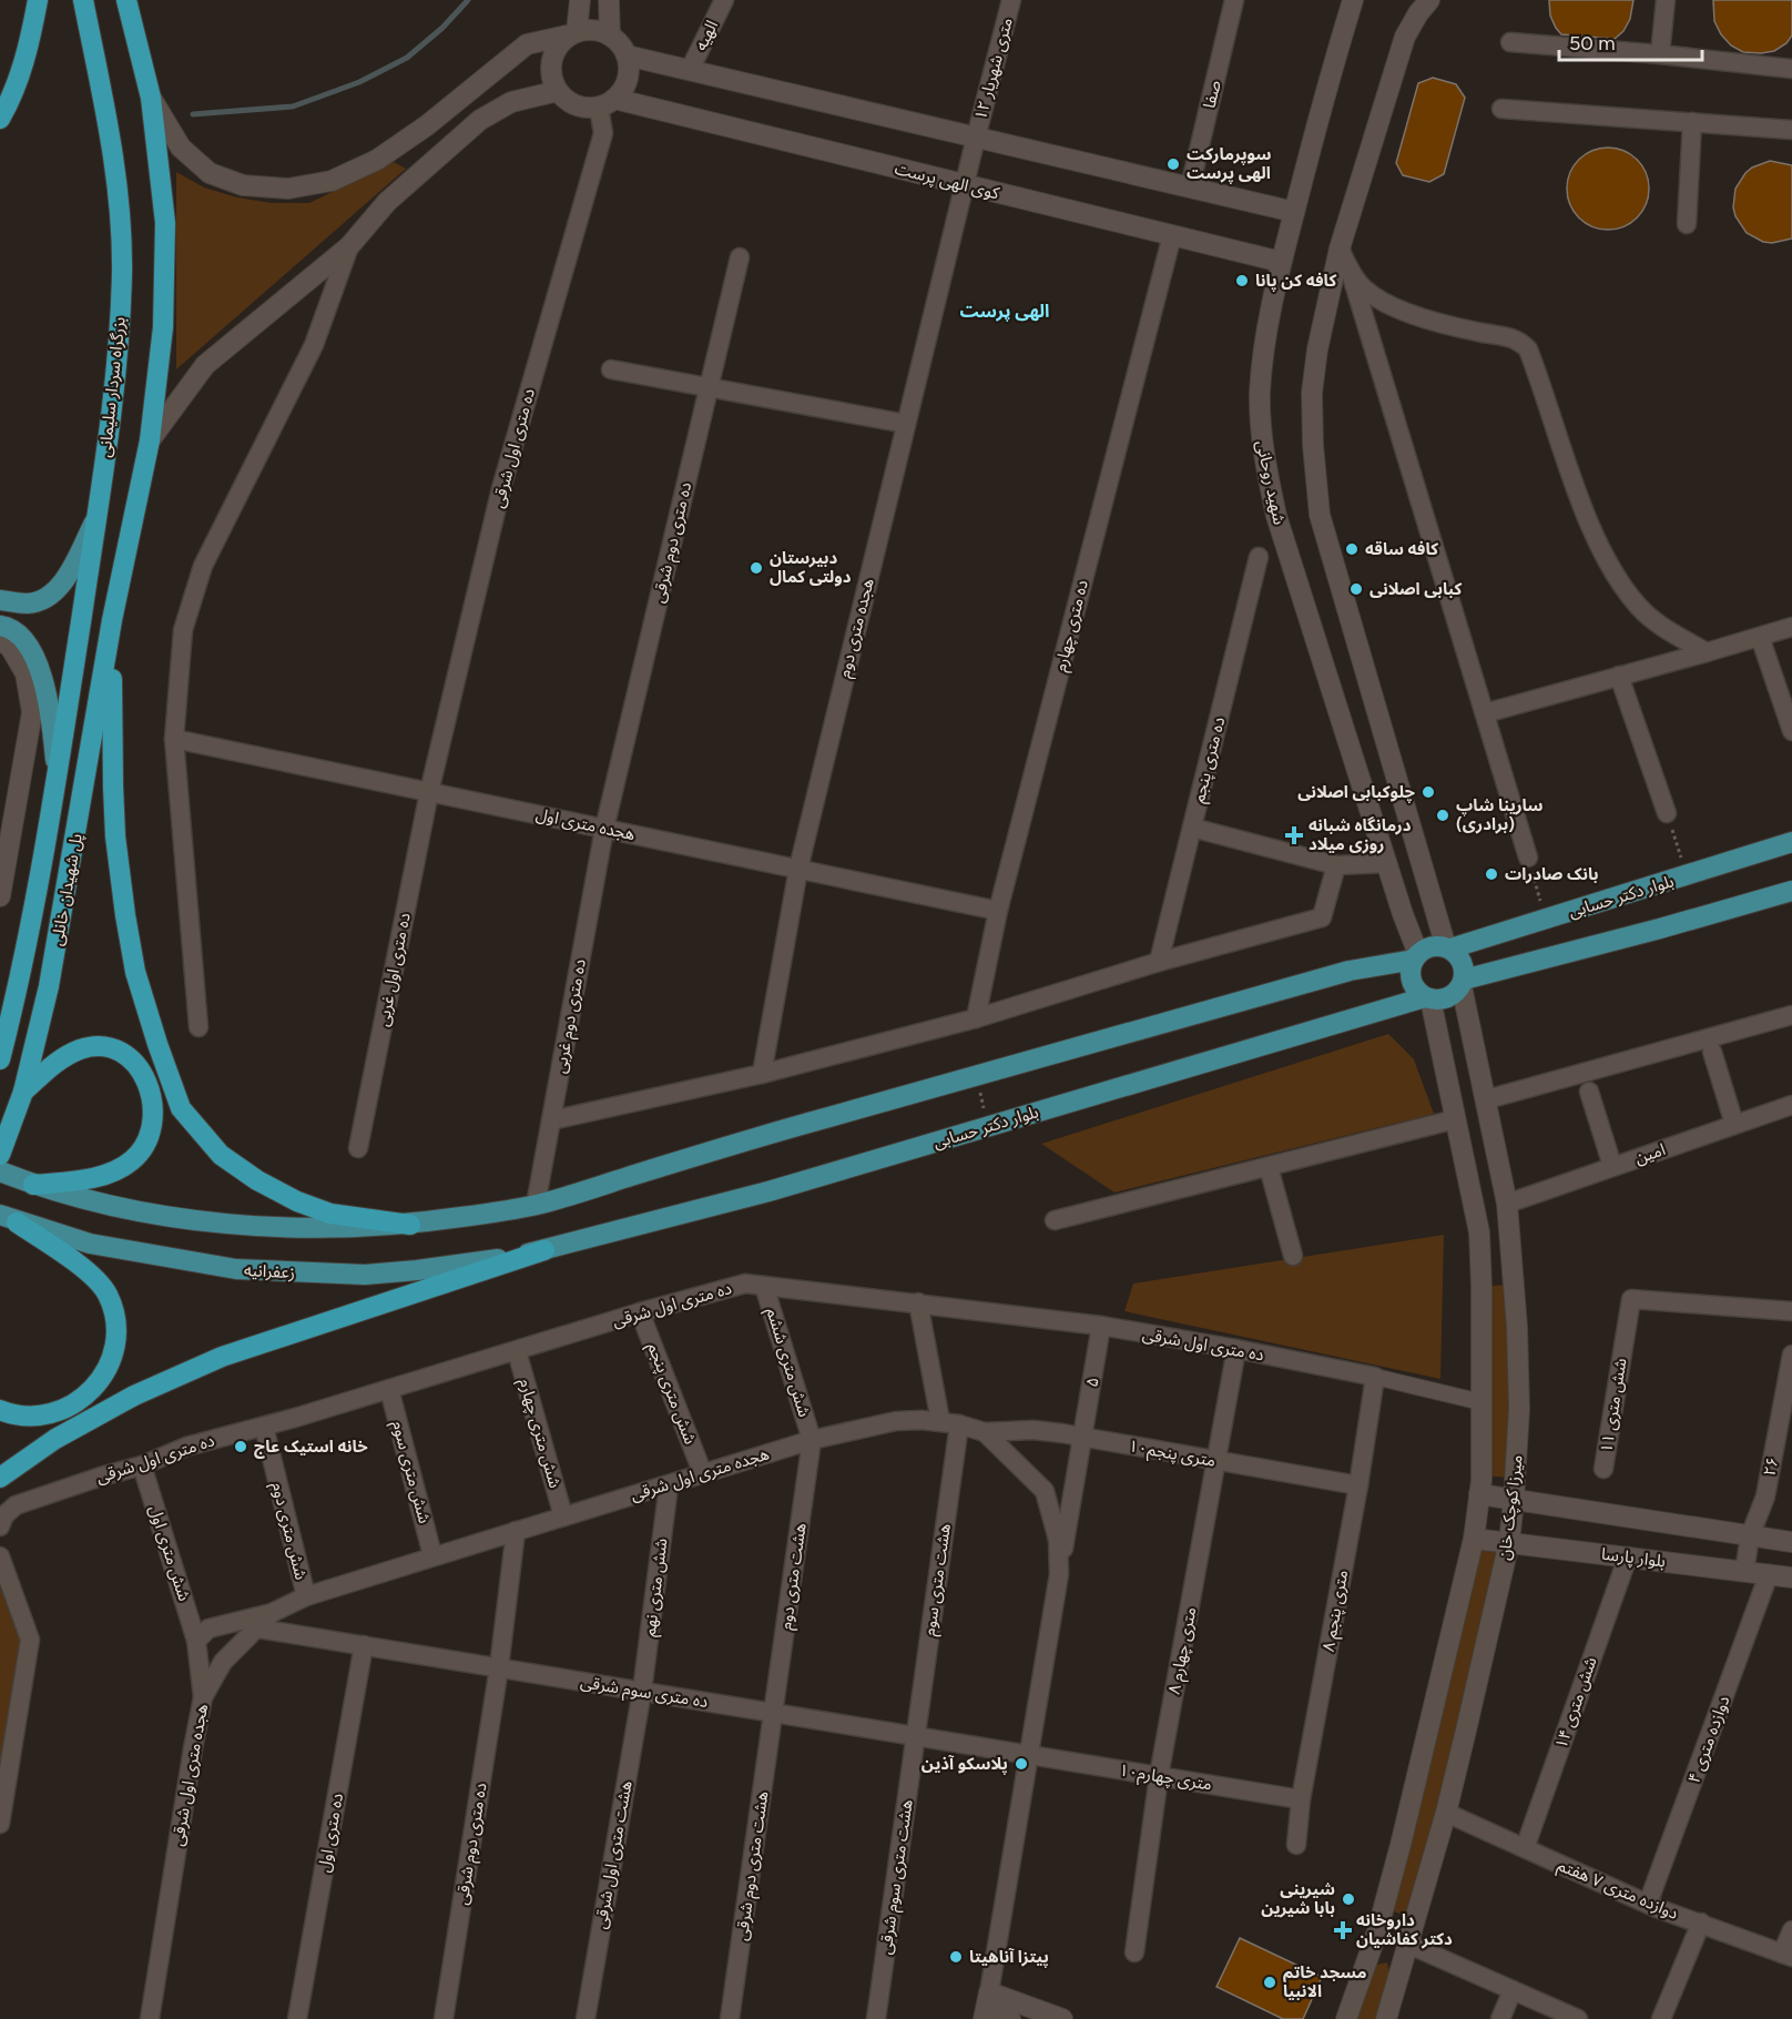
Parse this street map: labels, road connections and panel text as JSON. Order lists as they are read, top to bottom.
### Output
{
  "streets": {
    "highway": ["بزرگراه سردار سلیمانی", "پل شهیدان خانلی"],
    "main road": [
      "کوی الهی پرست",
      "شهید روحانی",
      "بلوار دکتر حسابی",
      "زعفرانیه",
      "میرزا کوچک خان",
      "بلوار پارسا"
    ],
    "street": [
      "الهیه",
      "۱۲ متری شهریار",
      "صفا",
      "ده متری اول شرقی",
      "ده متری دوم شرقی",
      "ده متری چهارم",
      "هجده متری دوم",
      "ده متری پنجم",
      "هجده متری اول",
      "ده متری اول غربی",
      "ده متری دوم غربی",
      "امین",
      "شش متری ششم",
      "۵",
      "شش متری پنجم",
      "شش متری ۱۱",
      "شش متری چهارم",
      "۱۰متری پنجم",
      "۲۶",
      "شش متری سوم",
      "هجده متری اول شرقی",
      "شش متری دوم",
      "شش متری اول",
      "هشت متری دوم",
      "هشت متری سوم",
      "شش متری نهم",
      "۸ متری پنجم",
      "۸ متری چهارم",
      "ده متری سوم شرقی",
      "شش متری ۱۴",
      "دوازده متری ۴",
      "۱۰متری چهارم",
      "ده متری اول",
      "هشت متری اول شرقی",
      "هشت متری دوم شرقی",
      "هشت متری سوم شرقی",
      "دوازده متری ۷ هفتم"
    ]
  },
  "crossings": [
    ["۱۲ متری شهریار", "کوی الهی پرست"],
    ["۱۲ متری شهریار", "هجده متری دوم"],
    ["کوی الهی پرست", "ده متری اول شرقی"],
    ["کوی الهی پرست", "شهید روحانی"],
    ["کوی الهی پرست", "ده متری چهارم"],
    ["کوی الهی پرست", "هجده متری دوم"],
    ["بزرگراه سردار سلیمانی", "پل شهیدان خانلی"],
    ["ده متری اول شرقی", "هجده متری اول"],
    ["ده متری اول شرقی", "ده متری اول غربی"],
    ["ده متری اول شرقی", "شش متری ششم"],
    ["ده متری اول شرقی", "۵"],
    ["ده متری اول شرقی", "شش متری پنجم"],
    ["ده متری اول شرقی", "شش متری چهارم"],
    ["ده متری اول شرقی", "شش متری سوم"],
    ["ده متری اول شرقی", "شش متری دوم"],
    ["ده متری اول شرقی", "شش متری اول"],
    ["ده متری اول شرقی", "هشت متری سوم"],
    ["ده متری اول شرقی", "۸ متری پنجم"],
    ["ده متری اول شرقی", "۸ متری چهارم"],
    ["شهید روحانی", "بلوار دکتر حسابی"],
    ["شهید روحانی", "میرزا کوچک خان"],
    ["ده متری دوم شرقی", "هجده متری اول"],
    ["ده متری دوم شرقی", "ده متری دوم غربی"],
    ["ده متری دوم شرقی", "هجده متری اول شرقی"],
    ["ده متری دوم شرقی", "ده متری سوم شرقی"],
    ["ده متری چهارم", "هجده متری اول"],
    ["هجده متری دوم", "هجده متری اول"],
    ["هجده متری اول", "ده متری اول غربی"],
    ["هجده متری اول", "ده متری دوم غربی"],
    ["بلوار دکتر حسابی", "زعفرانیه"],
    ["بلوار دکتر حسابی", "میرزا کوچک خان"],
    ["امین", "میرزا کوچک خان"],
    ["شش متری ششم", "هجده متری اول شرقی"],
    ["شش متری ششم", "هشت متری دوم"],
    ["۵", "۱۰متری پنجم"],
    ["۵", "هجده متری اول شرقی"],
    ["شش متری پنجم", "هجده متری اول شرقی"],
    ["شش متری چهارم", "هجده متری اول شرقی"],
    ["۱۰متری پنجم", "هجده متری اول شرقی"],
    ["۱۰متری پنجم", "۸ متری پنجم"],
    ["۱۰متری پنجم", "۸ متری چهارم"],
    ["۲۶", "بلوار پارسا"],
    ["شش متری سوم", "هجده متری اول شرقی"],
    ["هجده متری اول شرقی", "شش متری دوم"],
    ["هجده متری اول شرقی", "شش متری اول"],
    ["هجده متری اول شرقی", "هشت متری دوم"],
    ["هجده متری اول شرقی", "هشت متری سوم"],
    ["هجده متری اول شرقی", "شش متری نهم"],
    ["هجده متری اول شرقی", "ده متری سوم شرقی"],
    ["هجده متری اول شرقی", "۱۰متری چهارم"],
    ["میرزا کوچک خان", "بلوار پارسا"],
    ["میرزا کوچک خان", "دوازده متری ۷ هفتم"],
    ["بلوار پارسا", "شش متری ۱۴"],
    ["بلوار پارسا", "دوازده متری ۴"],
    ["هشت متری دوم", "ده متری سوم شرقی"],
    ["هشت متری دوم", "هشت متری دوم شرقی"],
    ["هشت متری سوم", "ده متری سوم شرقی"],
    ["هشت متری سوم", "هشت متری سوم شرقی"],
    ["شش متری نهم", "ده متری سوم شرقی"],
    ["شش متری نهم", "هشت متری اول شرقی"],
    ["۸ متری پنجم", "۱۰متری چهارم"],
    ["۸ متری چهارم", "۱۰متری چهارم"],
    ["ده متری سوم شرقی", "۱۰متری چهارم"],
    ["ده متری سوم شرقی", "ده متری اول"],
    ["ده متری سوم شرقی", "هشت متری اول شرقی"],
    ["ده متری سوم شرقی", "هشت متری دوم شرقی"],
    ["ده متری سوم شرقی", "هشت متری سوم شرقی"],
    ["شش متری ۱۴", "دوازده متری ۷ هفتم"],
    ["دوازده متری ۴", "دوازده متری ۷ هفتم"]
  ],
  "districts": ["الهی پرست"],
  "places": {
    "other": [
      "سوپرمارکت الهی پرست",
      "کافه کن پانا",
      "کافه ساقه",
      "دبیرستان دولتی کمال",
      "کبابی اصلانی",
      "چلوکبابی اصلانی",
      "سارینا شاپ (برادری)",
      "بانک صادرات",
      "خانه استیک عاج",
      "پلاسکو آذین",
      "شیرینی بابا شیرین",
      "پیتزا آناهیتا",
      "مسجد خاتم الانبیا"
    ],
    "health": ["درمانگاه شبانه روزی میلاد", "داروخانه دکتر کفاشیان"]
  },
  "scale_bar": "50 m"
}
